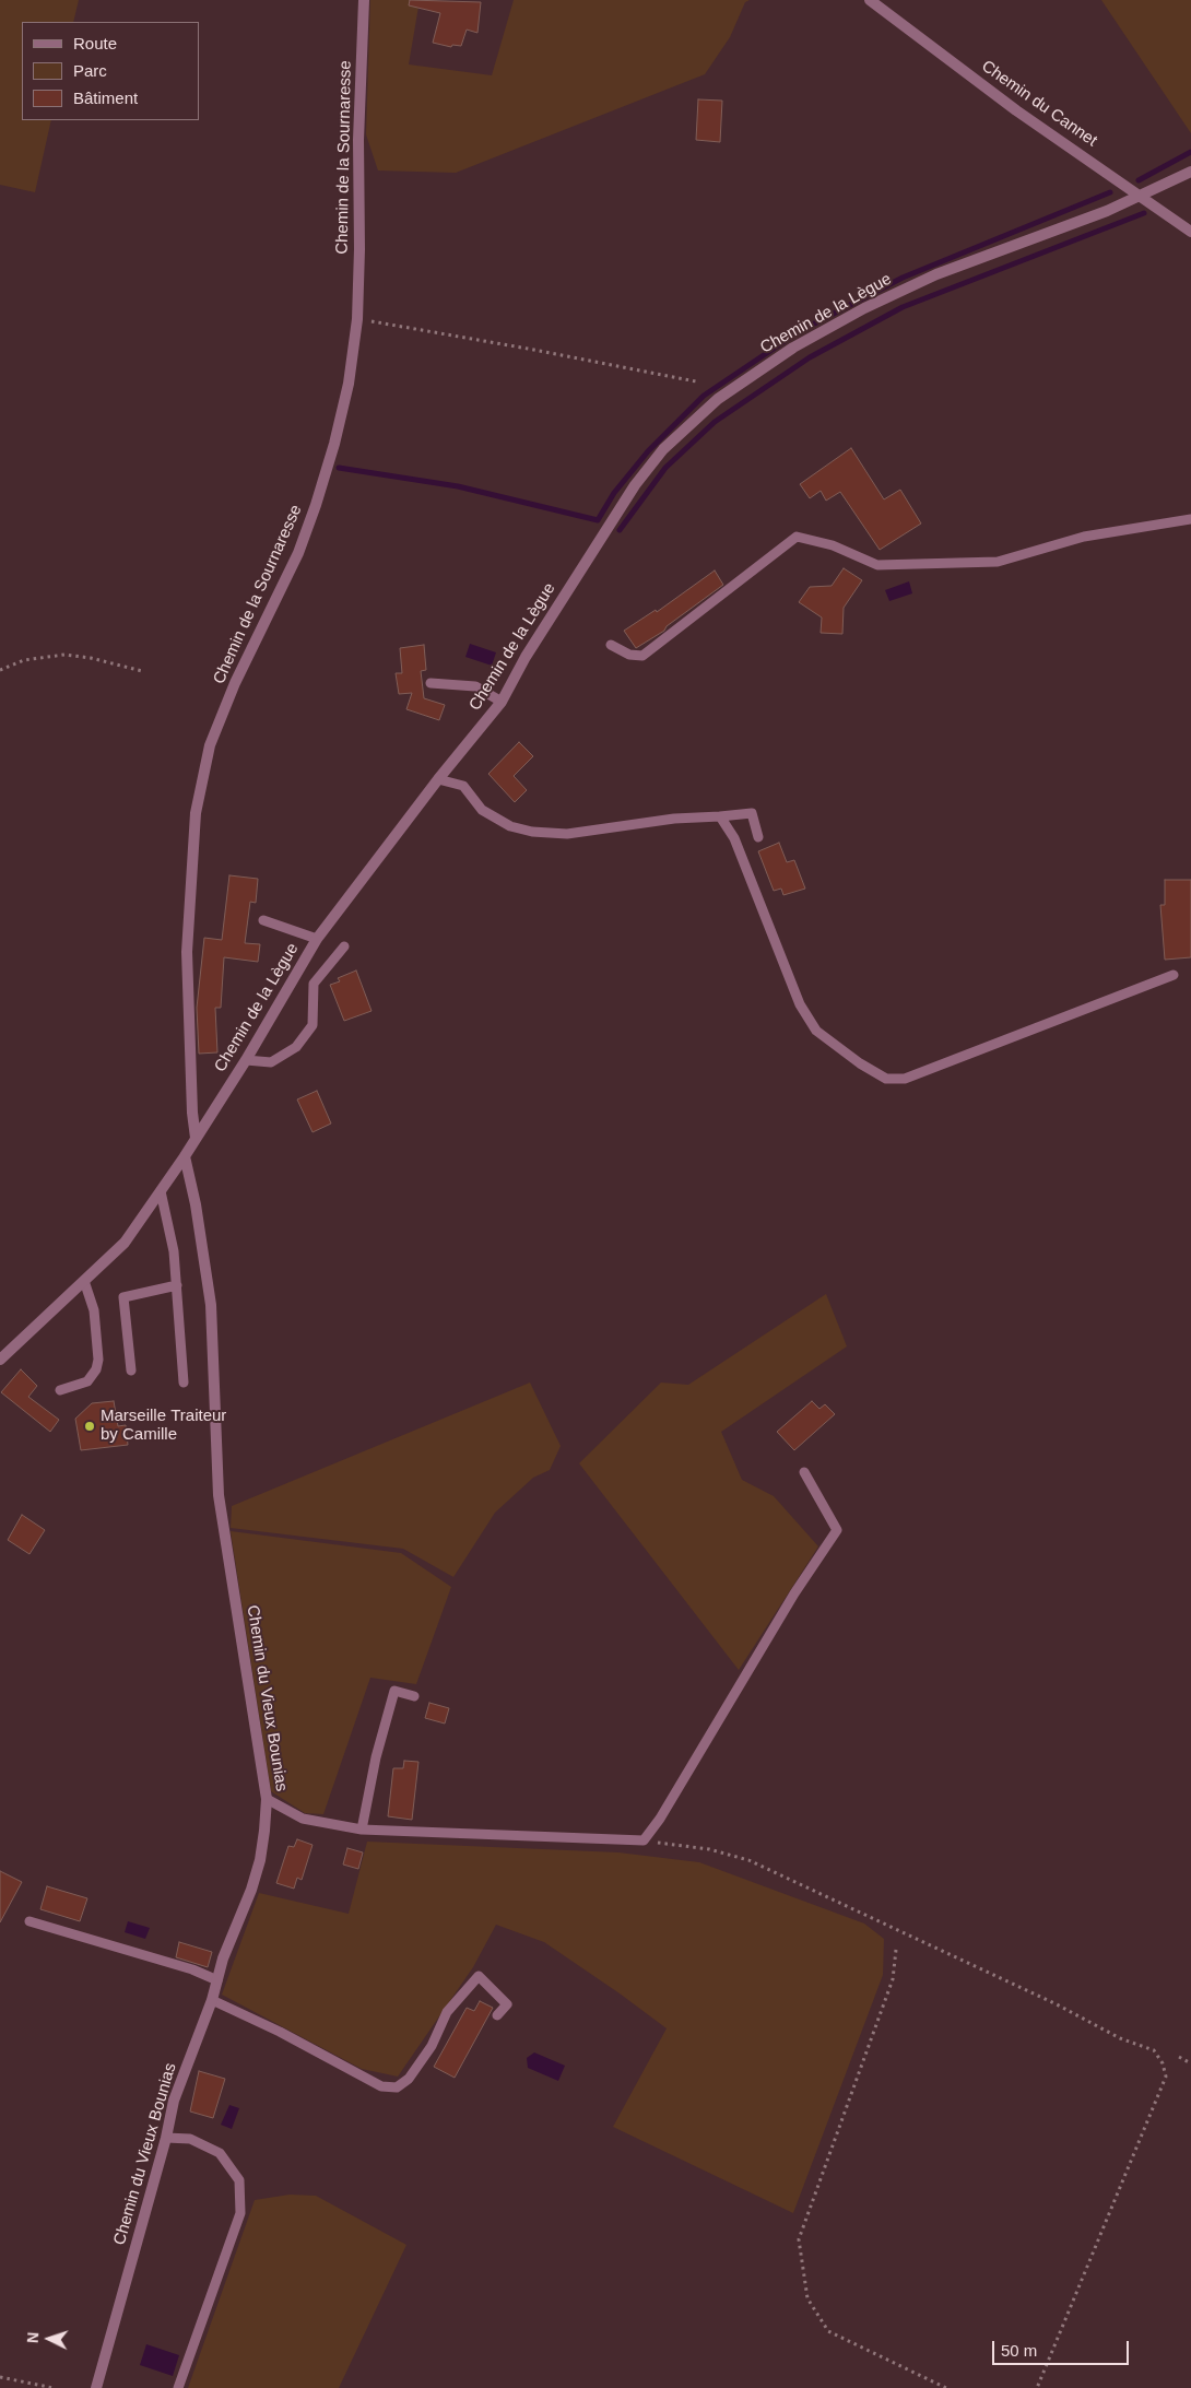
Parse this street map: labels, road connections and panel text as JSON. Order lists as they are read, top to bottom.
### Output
{
  "streets": {
    "street": [
      "Chemin du Cannet",
      "Chemin de la Sournaresse",
      "Chemin de la Lègue",
      "Chemin du Vieux Bounias"
    ]
  },
  "crossings": [
    ["Chemin du Cannet", "Chemin de la Lègue"],
    ["Chemin de la Sournaresse", "Chemin de la Lègue"],
    ["Chemin de la Lègue", "Chemin du Vieux Bounias"]
  ],
  "places": ["Marseille Traiteur by Camille"],
  "legend": ["Route", "Parc", "Bâtiment"],
  "scale_bar": "50 m",
  "north": "left"
}
